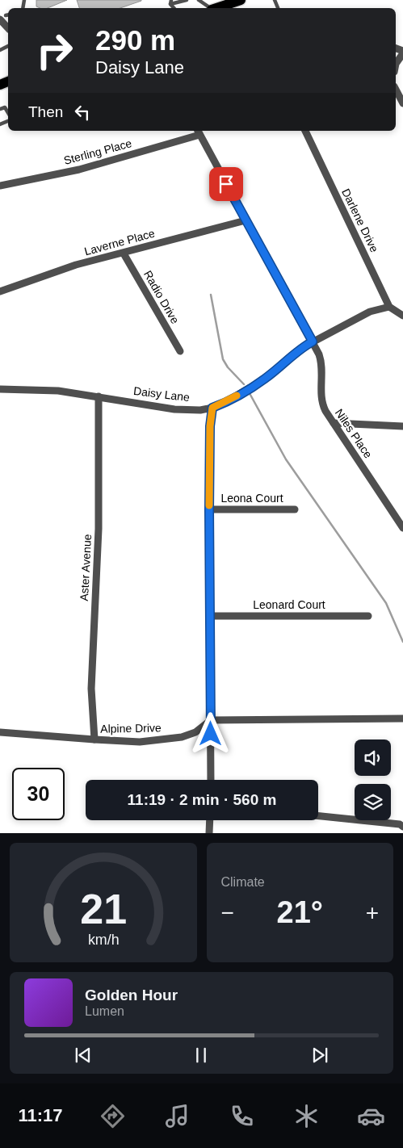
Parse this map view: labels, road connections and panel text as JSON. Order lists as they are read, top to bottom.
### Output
{
  "streets": {
    "street": [
      "Sterling Place",
      "Darlene Drive",
      "Laverne Place",
      "Radio Drive",
      "Daisy Lane",
      "Niles Place",
      "Leona Court",
      "Aster Avenue",
      "Leonard Court",
      "Alpine Drive"
    ]
  },
  "crossings": [
    ["Sterling Place", "Niles Place"],
    ["Darlene Drive", "Daisy Lane"],
    ["Laverne Place", "Radio Drive"],
    ["Laverne Place", "Niles Place"],
    ["Daisy Lane", "Niles Place"],
    ["Daisy Lane", "Aster Avenue"],
    ["Aster Avenue", "Alpine Drive"]
  ],
  "page": {
    "turn": ["290 m", "Daisy Lane"],
    "then": "Then",
    "limit": "30",
    "trip": "11:19 · 2 min · 560 m",
    "tile": "Climate",
    "heat": ["−", "21°", "+"],
    "song": ["Golden Hour", "Lumen"],
    "tabs": "11:17",
    "gauge": ["21", "km/h"]
  }
}
